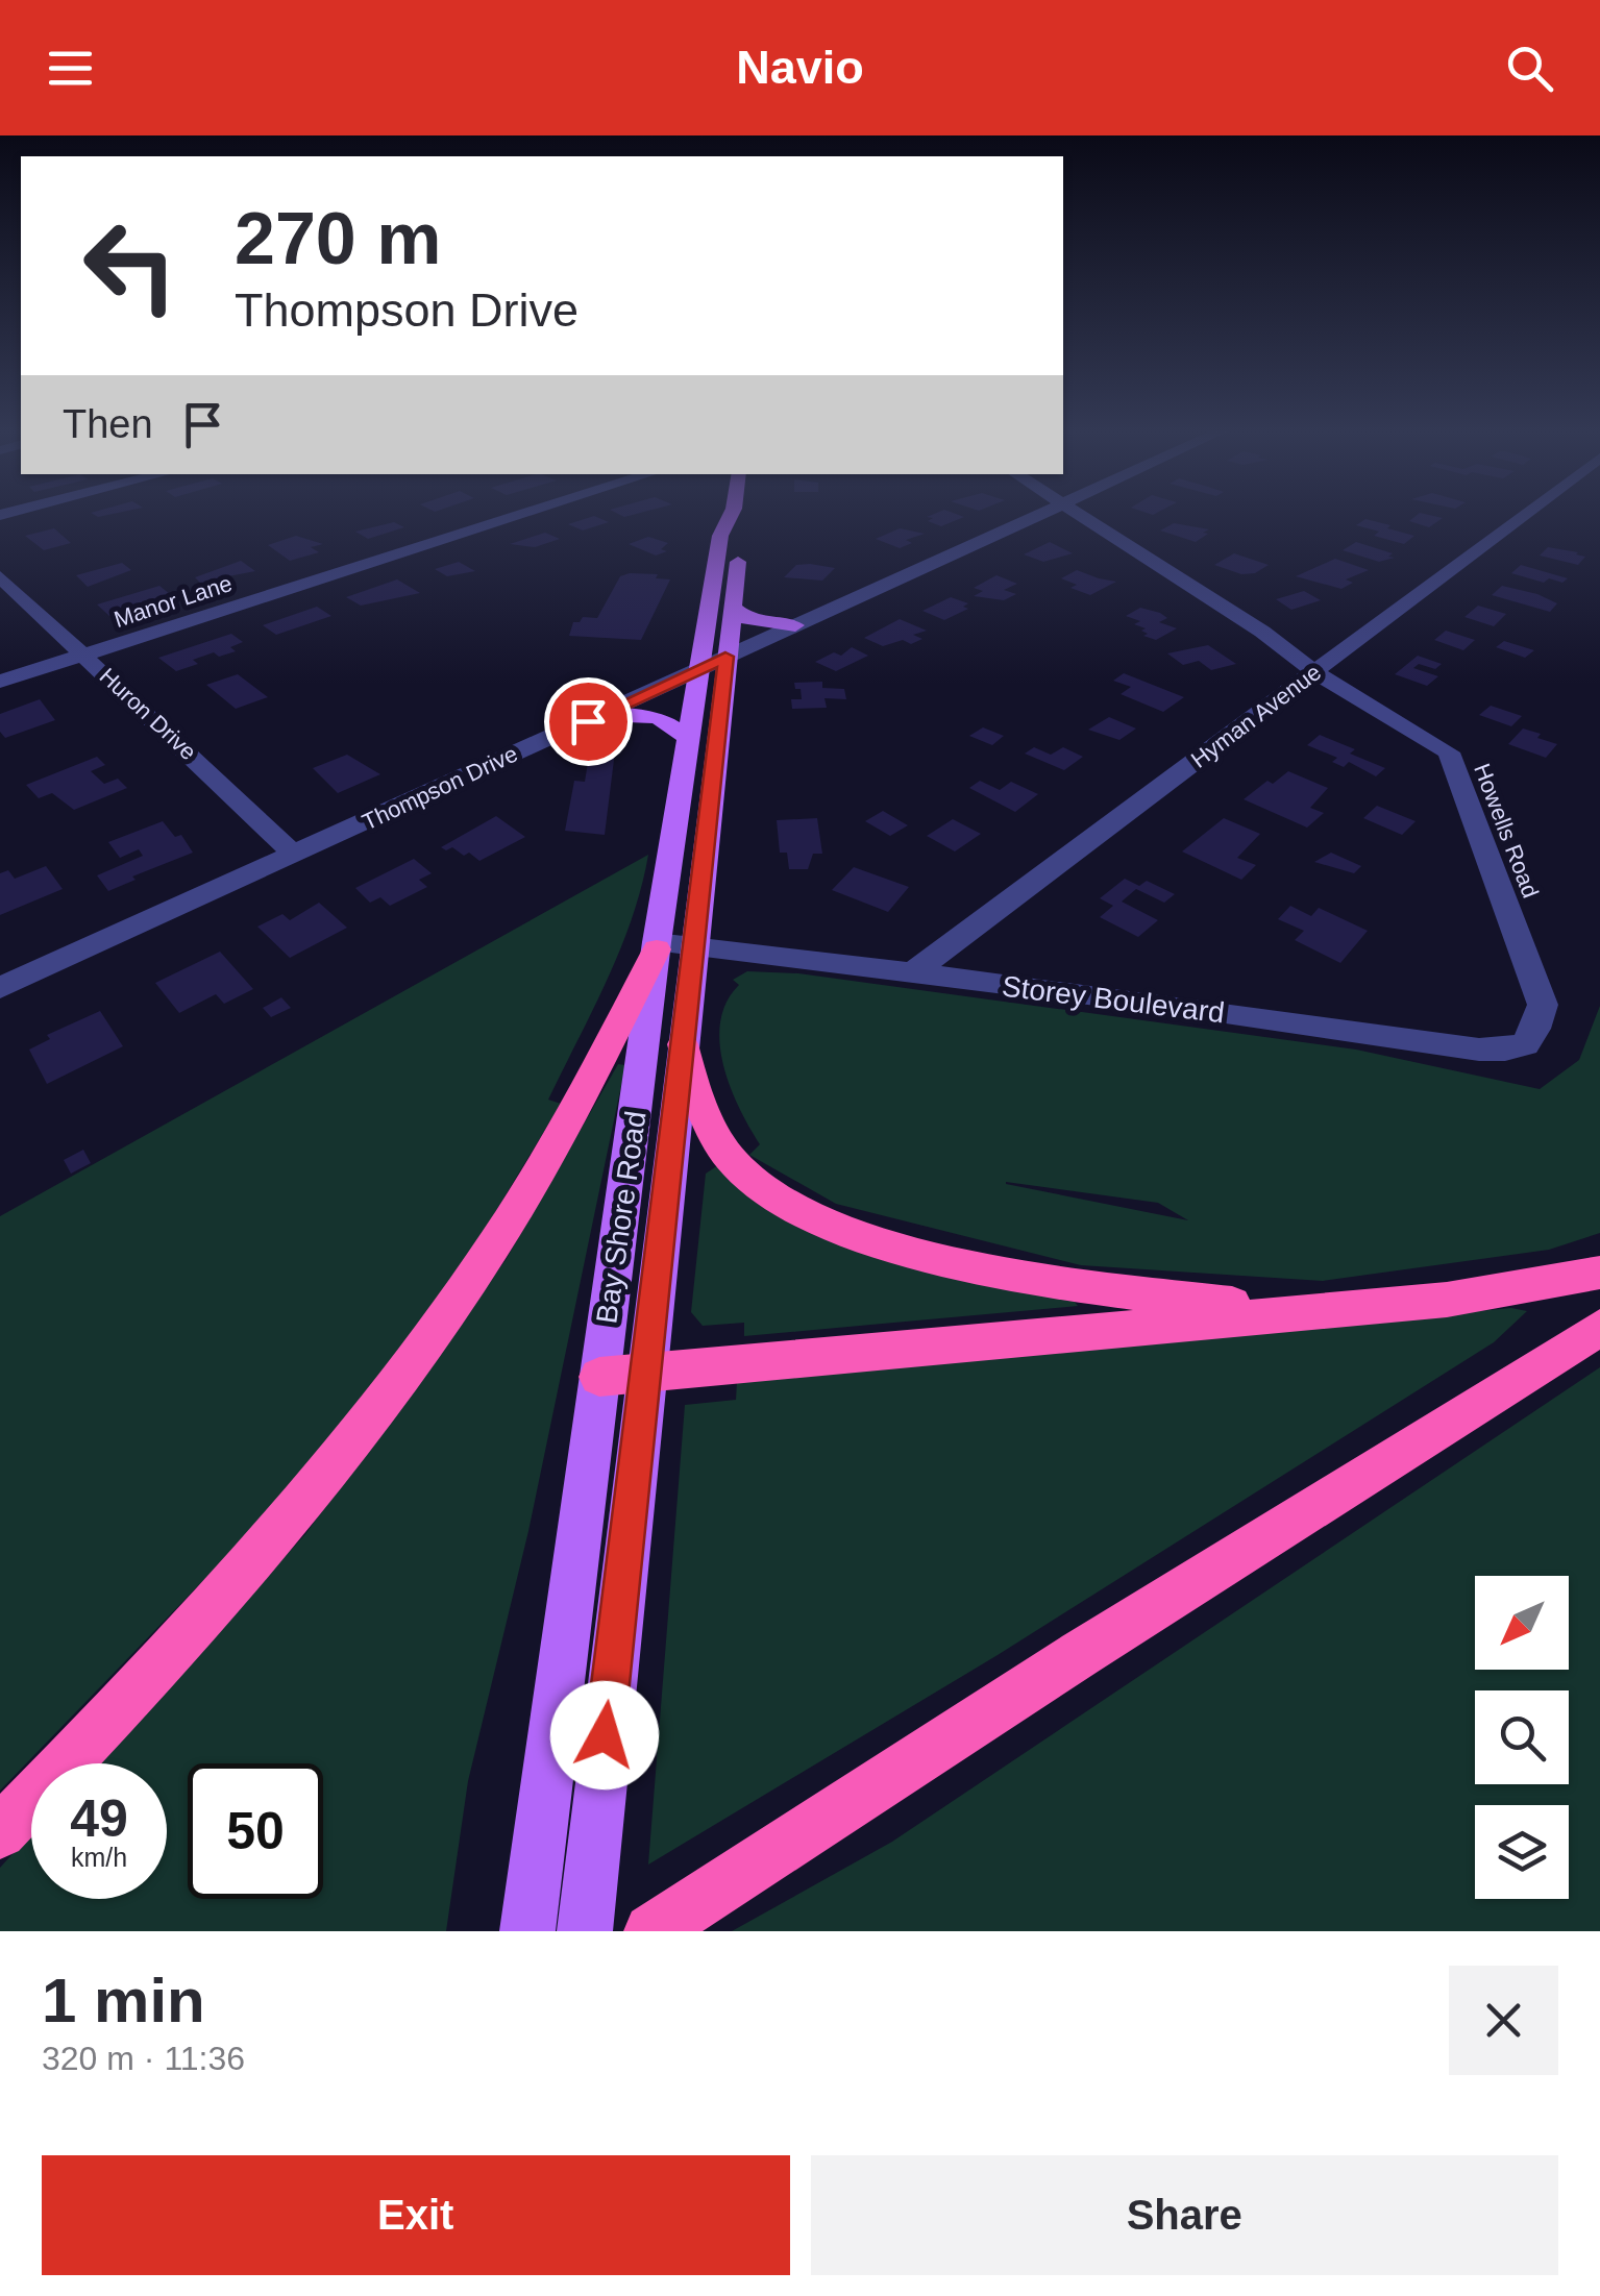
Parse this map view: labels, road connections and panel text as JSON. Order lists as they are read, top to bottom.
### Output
{
  "streets": {
    "main road": ["Bay Shore Road"],
    "street": [
      "Manor Lane",
      "Huron Drive",
      "Hyman Avenue",
      "Thompson Drive",
      "Howells Road",
      "Storey Boulevard"
    ]
  },
  "crossings": [
    ["Manor Lane", "Huron Drive"],
    ["Huron Drive", "Thompson Drive"],
    ["Hyman Avenue", "Howells Road"],
    ["Hyman Avenue", "Storey Boulevard"],
    ["Thompson Drive", "Bay Shore Road"],
    ["Howells Road", "Storey Boulevard"],
    ["Storey Boulevard", "Bay Shore Road"]
  ],
  "north": "bottom left",
  "page": {
    "header": "Navio",
    "turn": ["270 m", "Thompson Drive"],
    "then": "Then",
    "speed": "49 km/h",
    "limit": "50",
    "heading": ["1 min", "320 m · 11:36"],
    "buttons": ["Exit", "Share"]
  }
}
